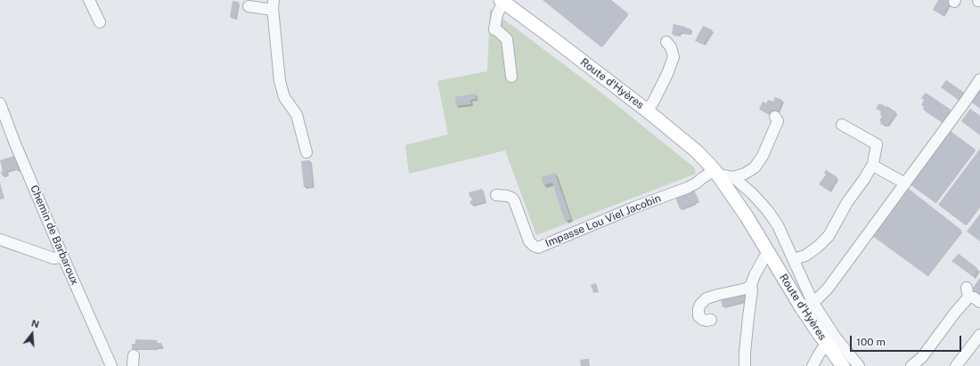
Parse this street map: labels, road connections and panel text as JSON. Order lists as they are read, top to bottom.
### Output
{
  "streets": {
    "main road": ["Route d'Hyères"],
    "street": ["Impasse Lou Viel Jacobin", "Chemin de Barbaroux"]
  },
  "crossings": [
    ["Route d'Hyères", "Impasse Lou Viel Jacobin"]
  ],
  "scale_bar": "100 m",
  "north": "top"
}
